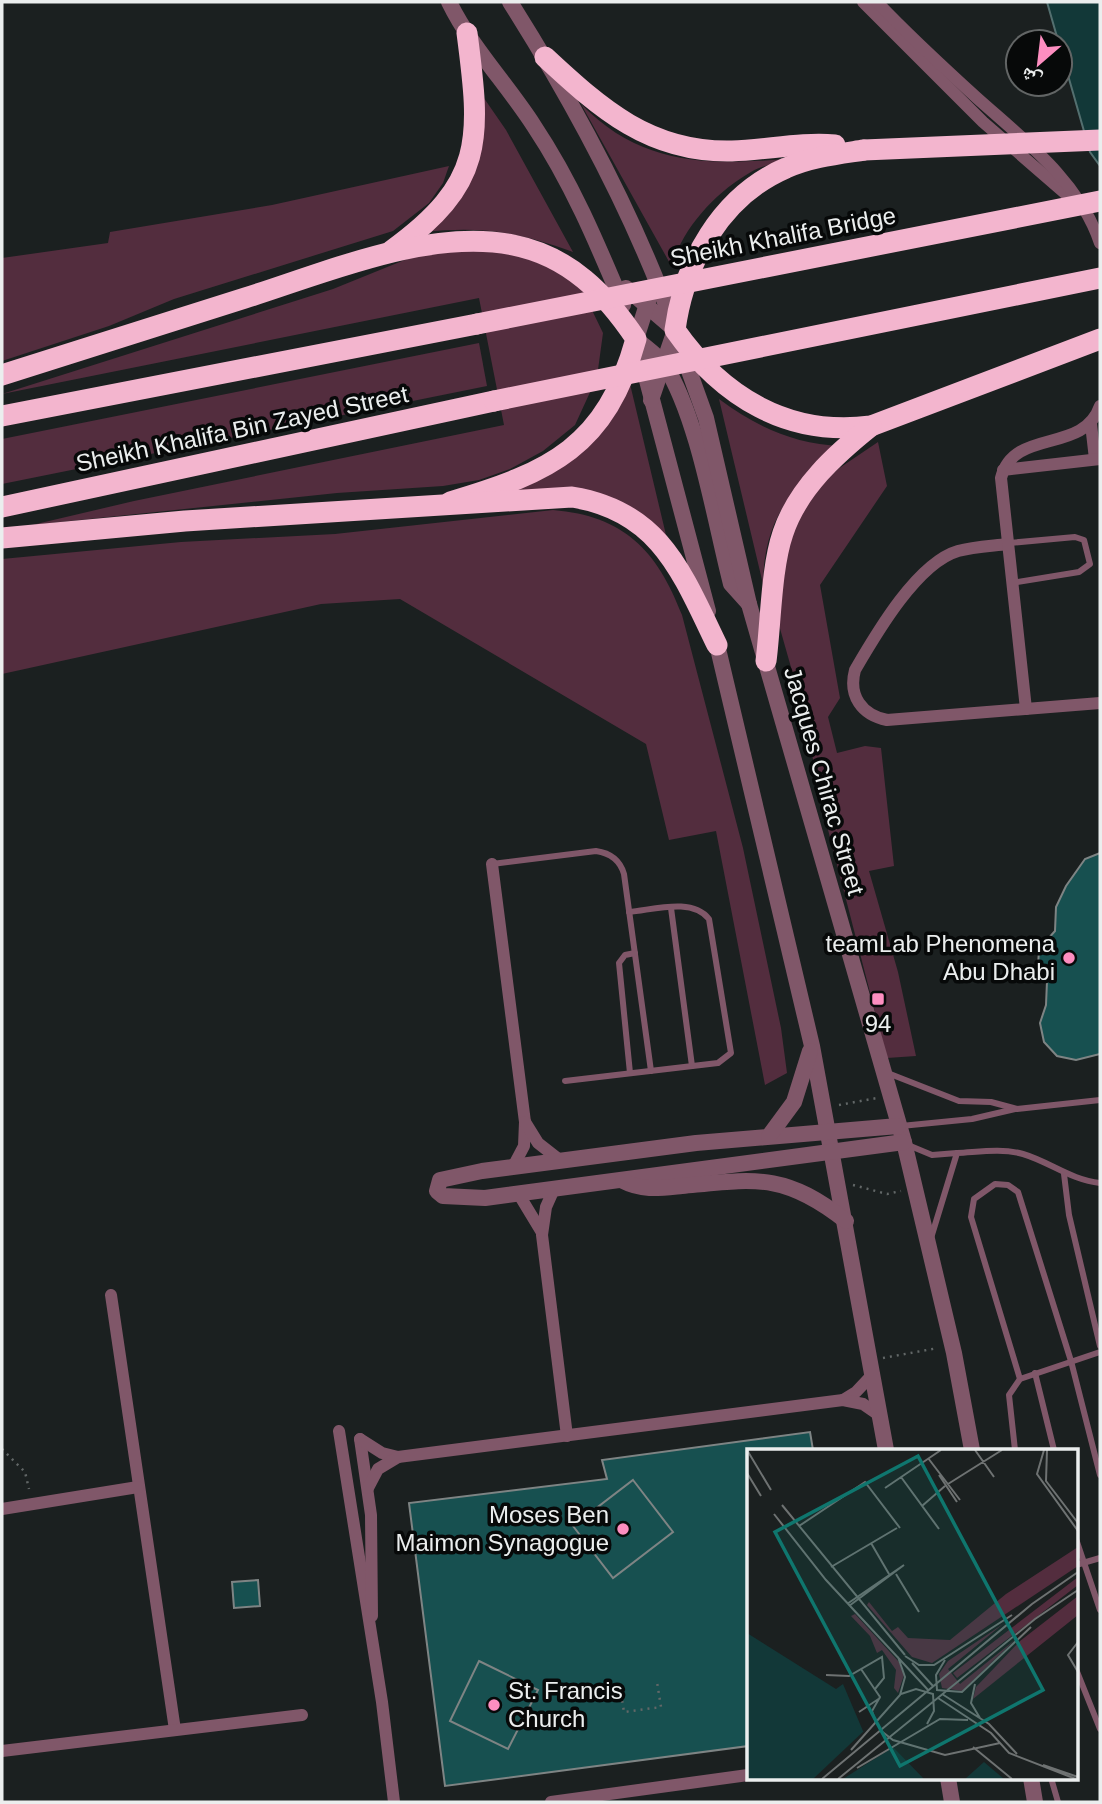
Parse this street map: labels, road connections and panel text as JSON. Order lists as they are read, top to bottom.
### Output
{
  "streets": {
    "highway": ["Sheikh Khalifa Bridge", "Sheikh Khalifa Bin Zayed Street"],
    "street": ["Jacques Chirac Street"]
  },
  "places": {
    "other": ["teamLab Phenomena Abu Dhabi", "Moses Ben Maimon Synagogue", "St. Francis Church"],
    "transit": ["94"]
  },
  "north": "bottom left"
}
